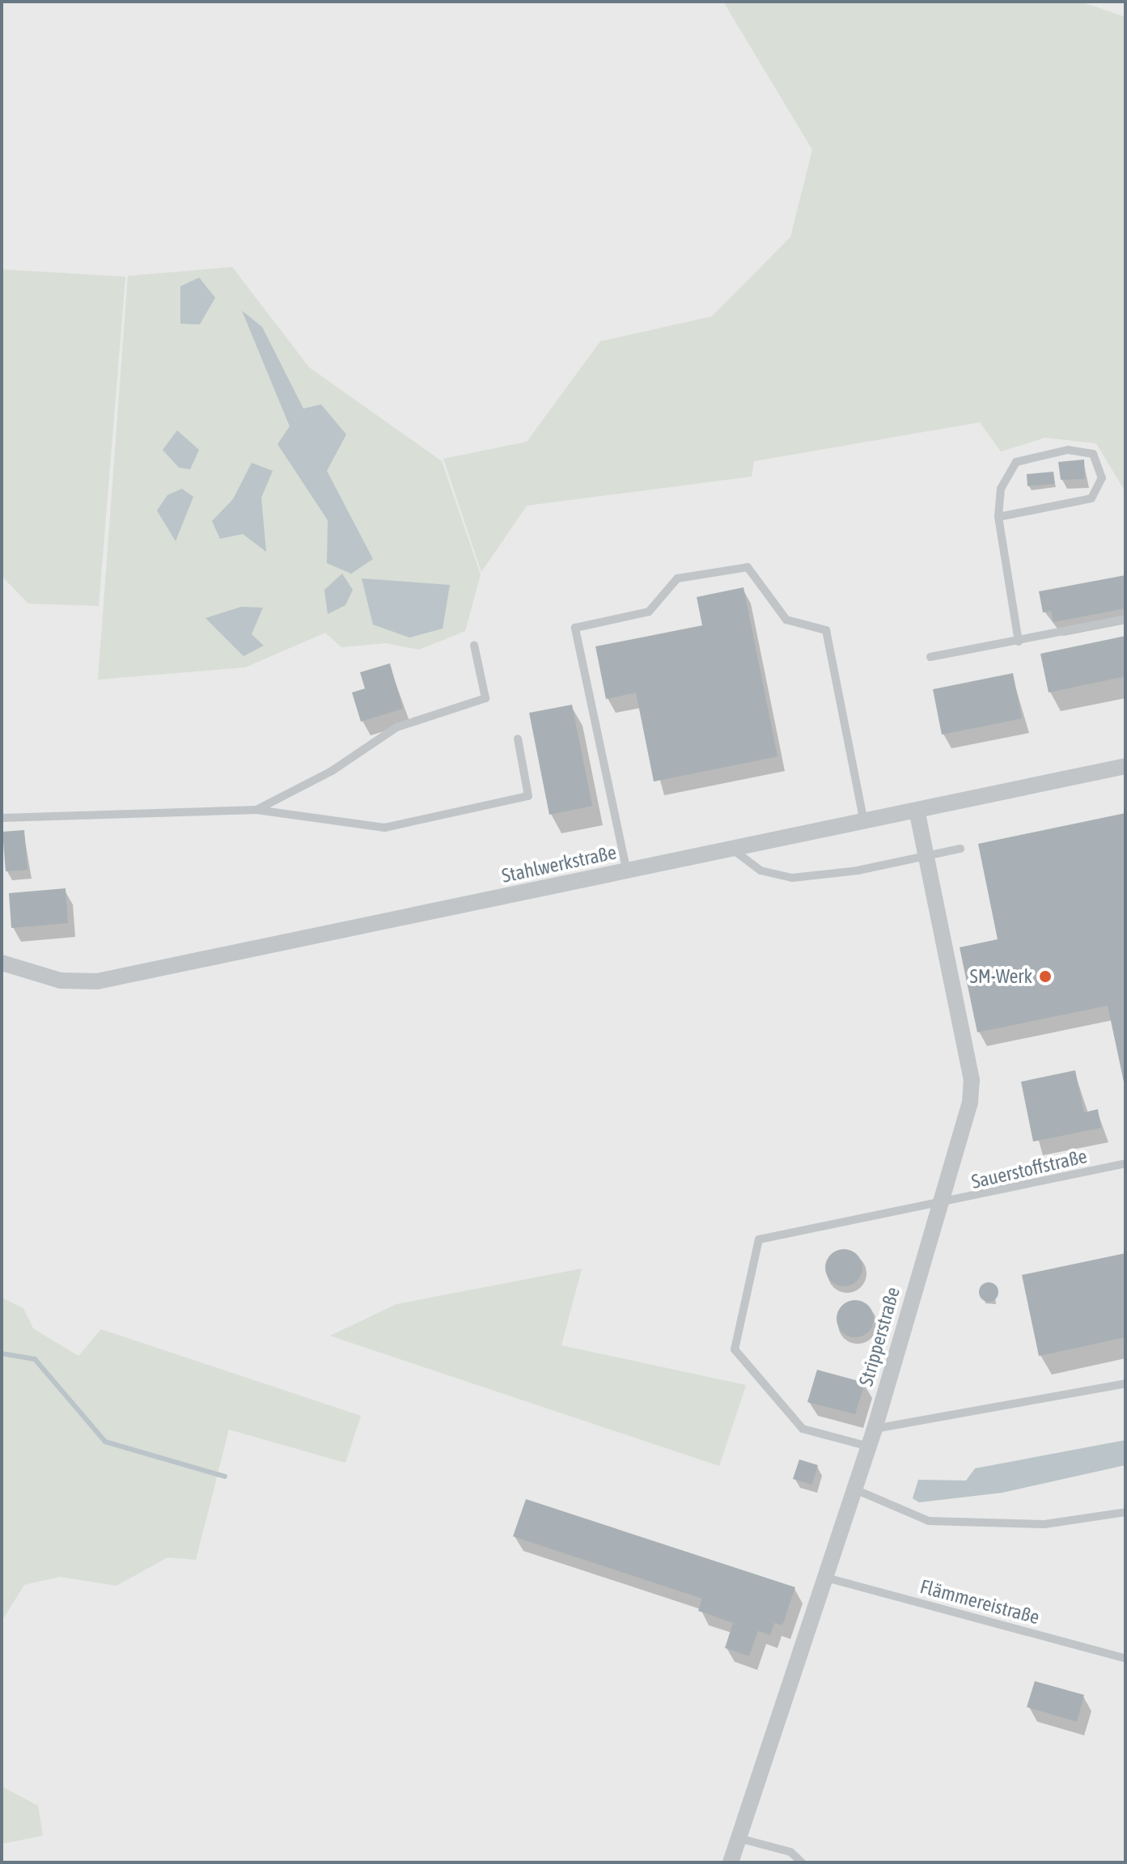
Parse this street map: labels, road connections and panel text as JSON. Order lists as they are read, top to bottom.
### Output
{
  "streets": {
    "street": ["Stahlwerkstraße", "Stripperstraße"],
    "lane": ["Sauerstoffstraße", "Flämmereistraße"]
  },
  "crossings": [
    ["Stahlwerkstraße", "Stripperstraße"],
    ["Sauerstoffstraße", "Stripperstraße"],
    ["Stripperstraße", "Flämmereistraße"]
  ],
  "places": ["SM-Werk"]
}
